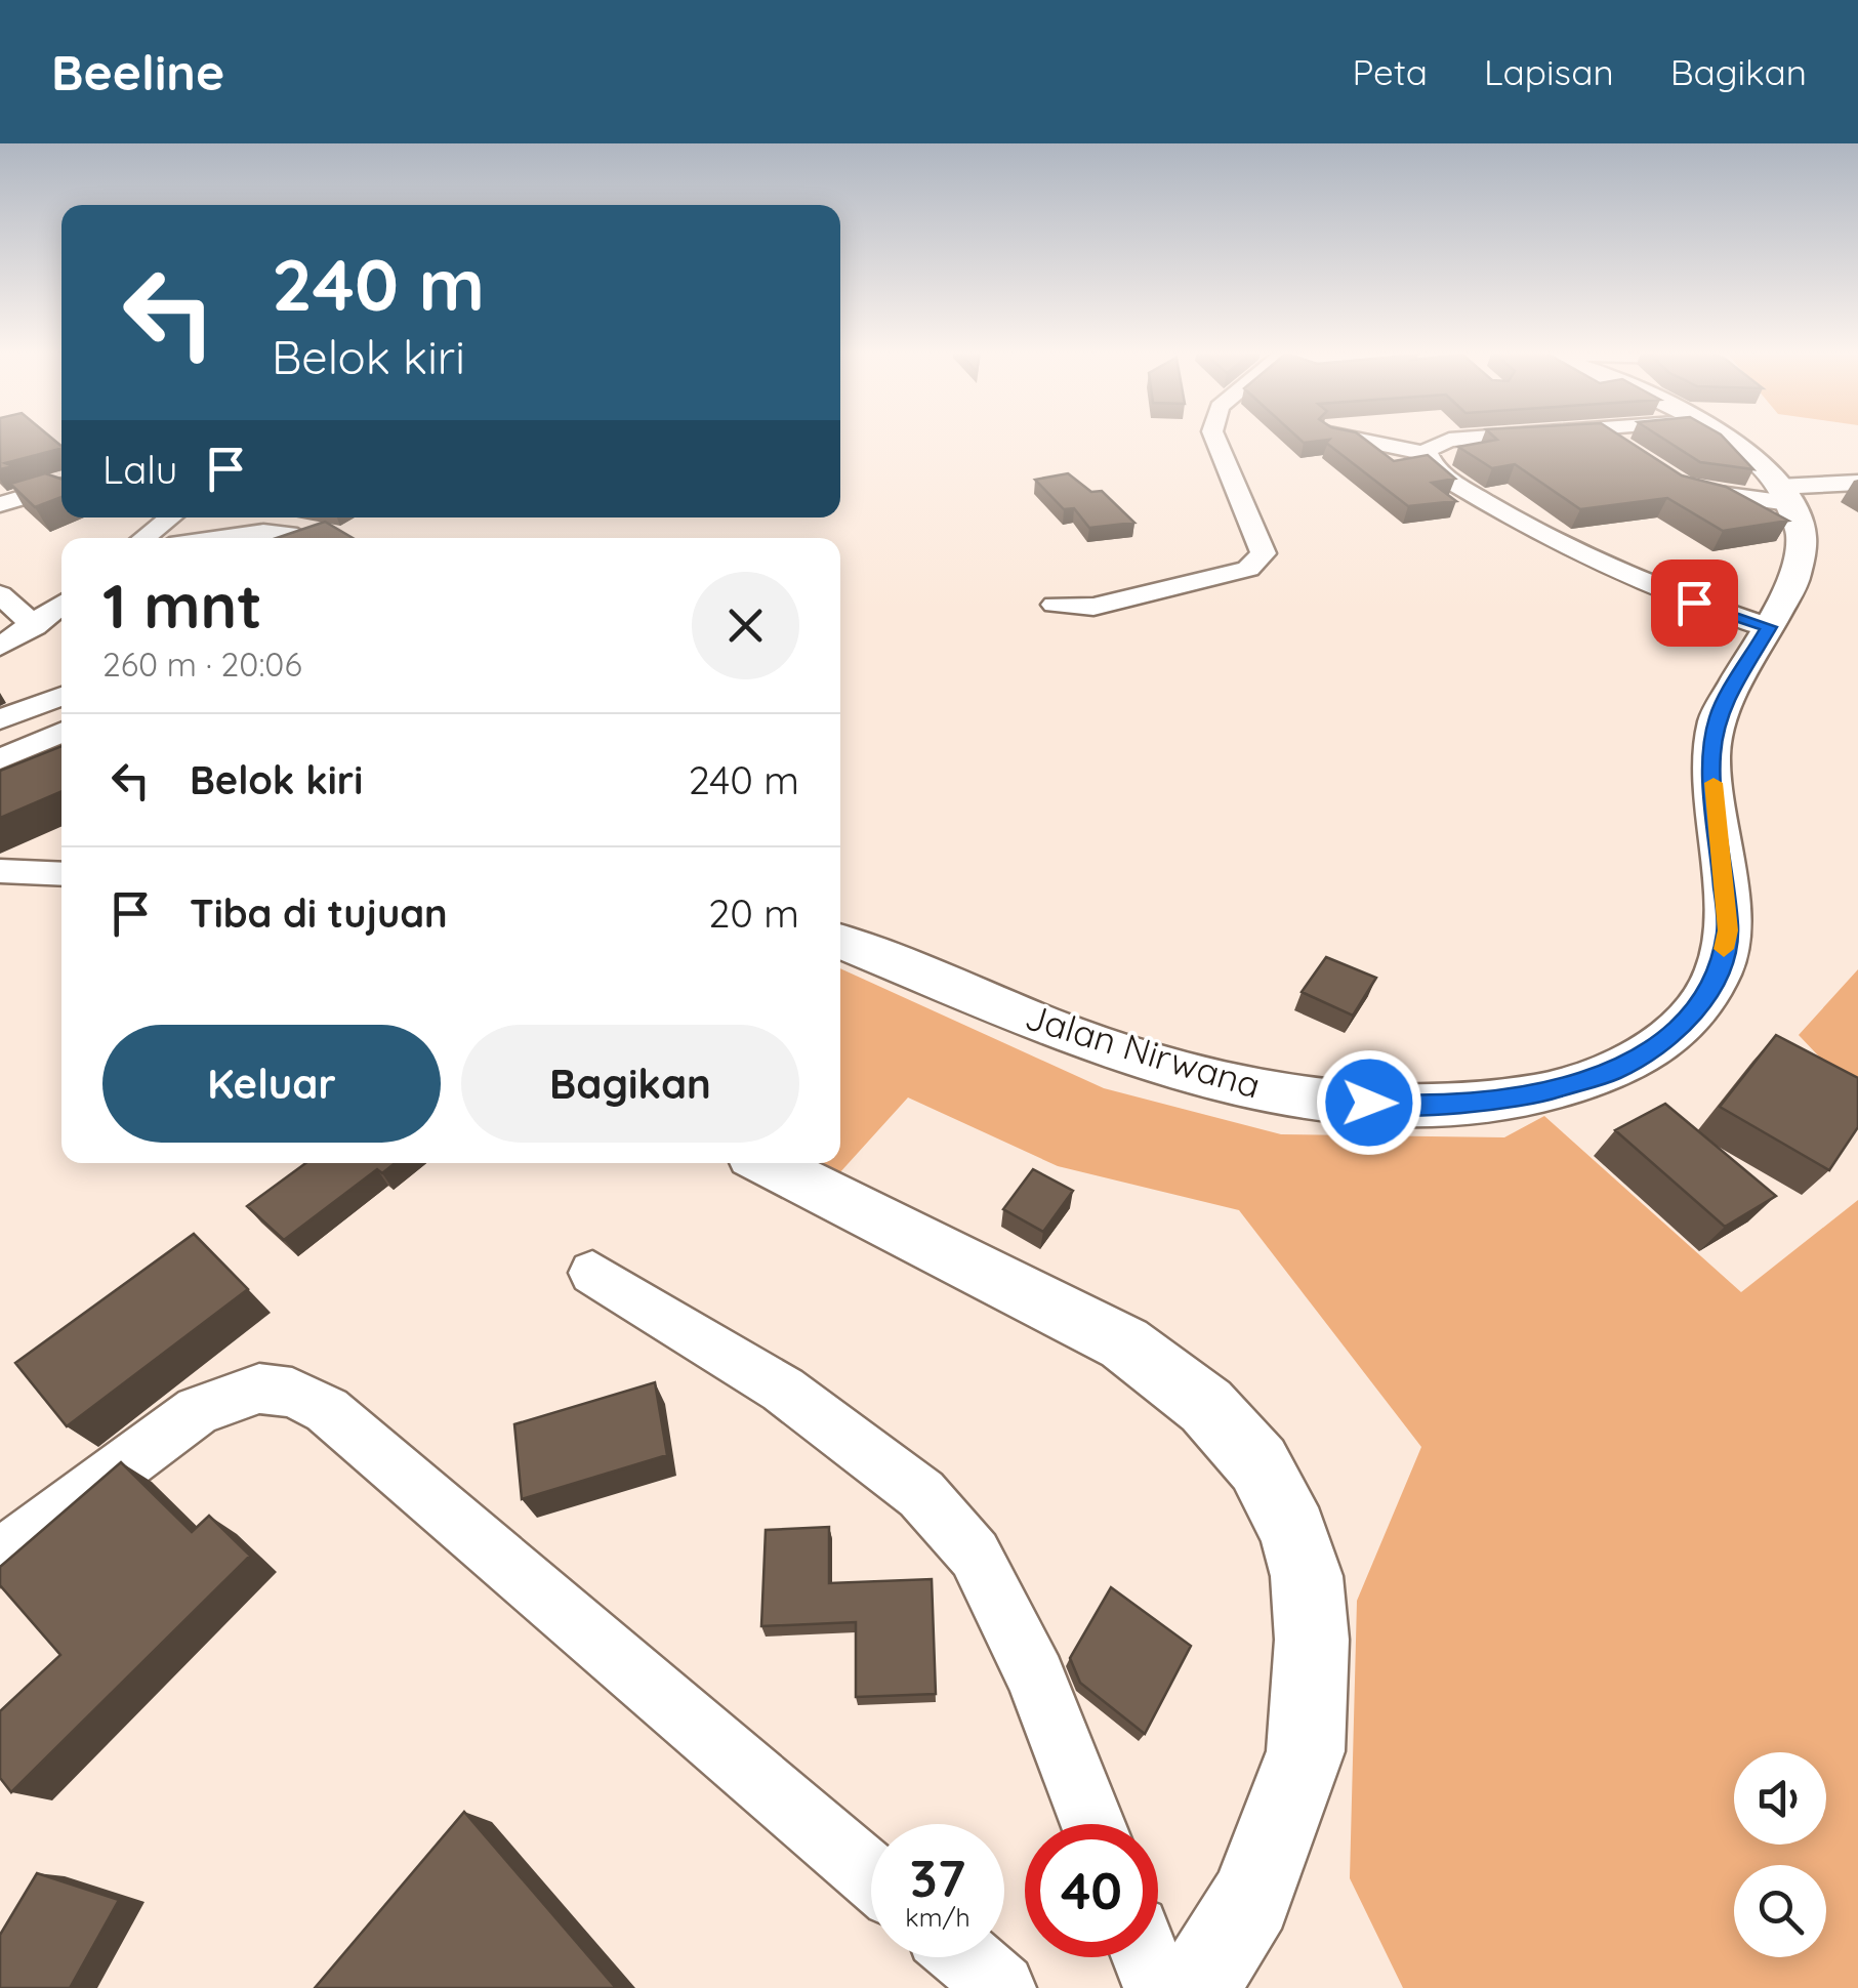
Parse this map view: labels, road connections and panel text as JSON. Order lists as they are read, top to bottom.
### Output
{
  "streets": {
    "street": ["Jalan Nirwana"]
  },
  "page": {
    "header": "Beeline",
    "nav": ["Peta", "Lapisan", "Bagikan"],
    "turn": ["240 m", "Belok kiri"],
    "then": "Lalu",
    "heading": ["1 mnt", "260 m · 20:06"],
    "list": [
      {
        "name": "Belok kiri",
        "value": "240 m"
      },
      {
        "name": "Tiba di tujuan",
        "value": "20 m"
      }
    ],
    "buttons": ["Keluar", "Bagikan"],
    "speed": "37 km/h",
    "limit": "40"
  }
}
